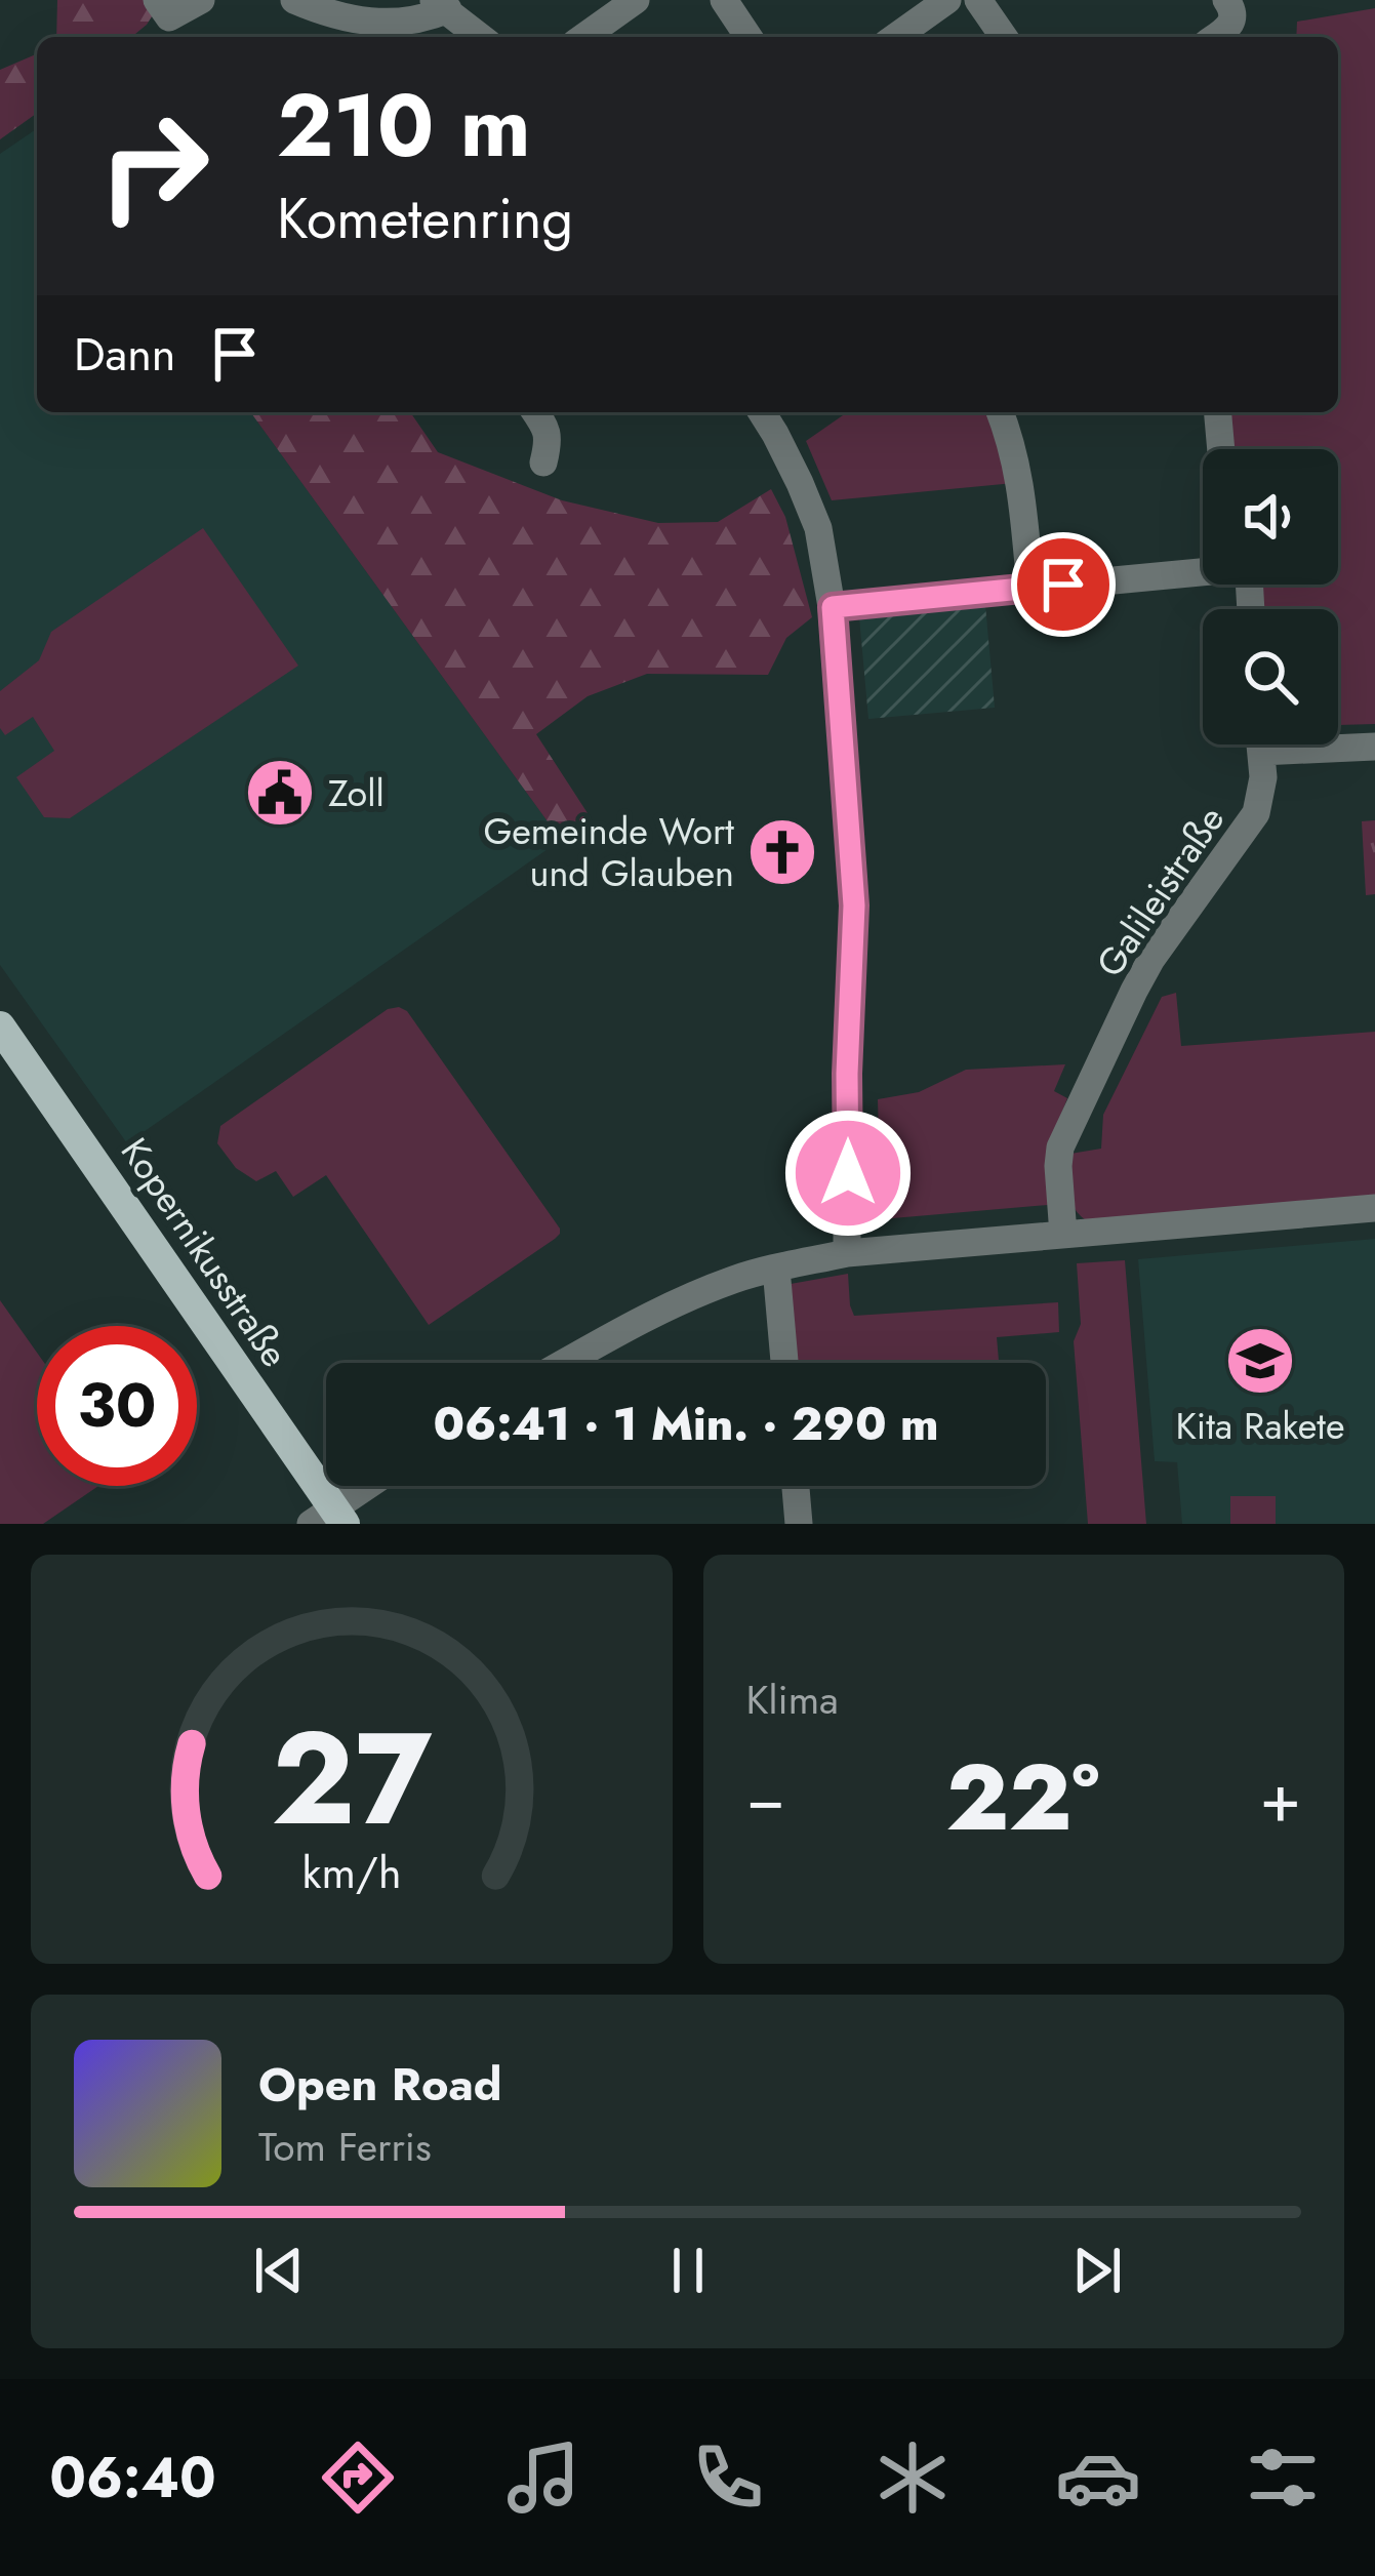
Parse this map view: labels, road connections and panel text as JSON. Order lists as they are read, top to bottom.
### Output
{
  "streets": {
    "main road": ["Kopernikusstraße"],
    "street": ["Galileistraße"]
  },
  "places": {
    "public building": ["Zoll"],
    "church": ["Gemeinde Wort und Glauben"],
    "school or university": ["Kita Rakete"]
  },
  "page": {
    "turn": ["210 m", "Kometenring"],
    "then": "Dann",
    "limit": "30",
    "trip": "06:41 · 1 Min. · 290 m",
    "tile": "Klima",
    "heat": ["−", "22°", "+"],
    "song": ["Open Road", "Tom Ferris"],
    "tabs": "06:40",
    "gauge": ["27", "km/h"]
  }
}
